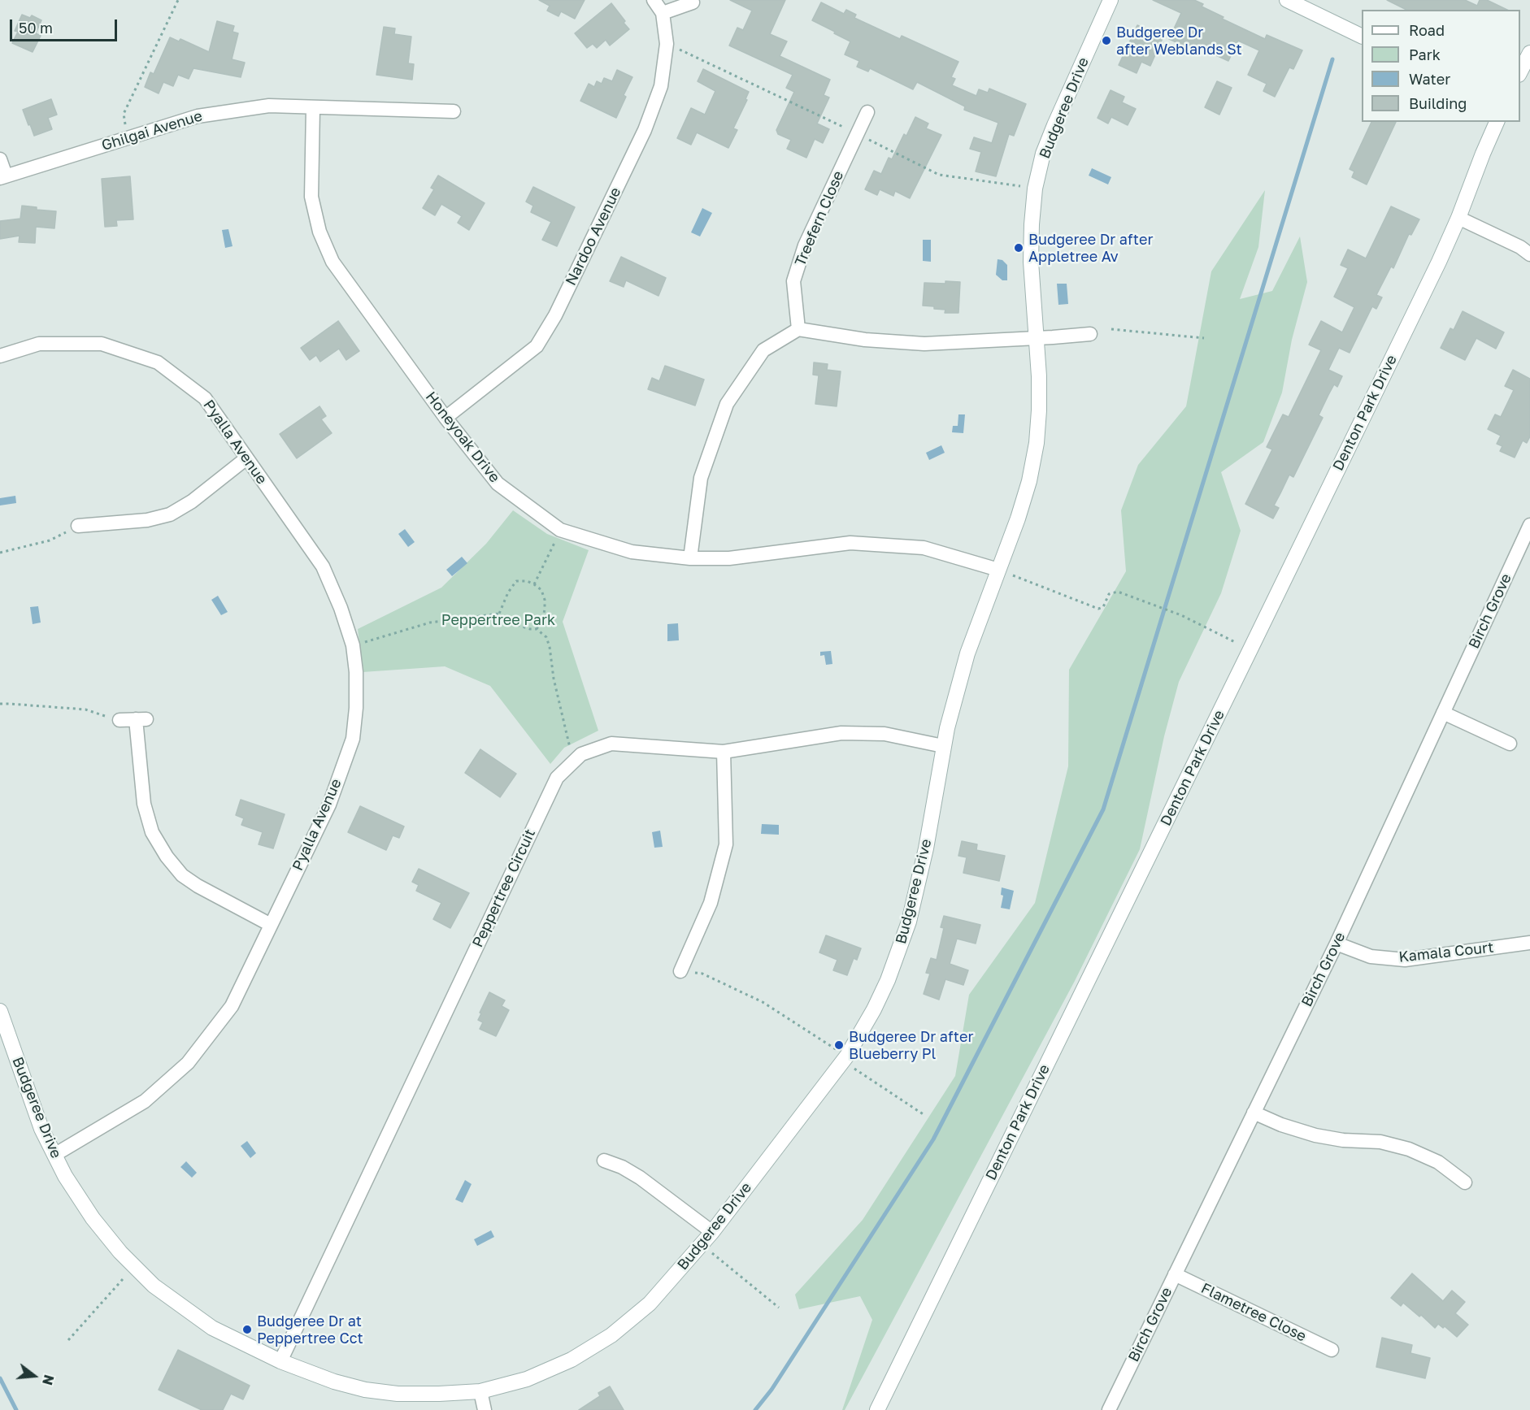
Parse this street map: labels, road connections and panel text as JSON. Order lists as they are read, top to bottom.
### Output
{
  "streets": {
    "street": [
      "Budgeree Drive",
      "Ghilgai Avenue",
      "Treefern Close",
      "Nardoo Avenue",
      "Denton Park Drive",
      "Honeyoak Drive",
      "Pyalla Avenue",
      "Birch Grove",
      "Peppertree Circuit",
      "Kamala Court",
      "Flametree Close"
    ]
  },
  "crossings": [
    ["Budgeree Drive", "Honeyoak Drive"],
    ["Budgeree Drive", "Pyalla Avenue"],
    ["Budgeree Drive", "Peppertree Circuit"],
    ["Ghilgai Avenue", "Honeyoak Drive"],
    ["Nardoo Avenue", "Honeyoak Drive"],
    ["Birch Grove", "Kamala Court"],
    ["Birch Grove", "Flametree Close"]
  ],
  "parks": ["Peppertree Park"],
  "places": [
    "Budgeree Dr after Weblands St",
    "Budgeree Dr after Appletree Av",
    "Budgeree Dr after Blueberry Pl",
    "Budgeree Dr at Peppertree Cct"
  ],
  "legend": [
    "Road",
    "Park",
    "Water",
    "Building"
  ],
  "scale_bar": "50 m",
  "north": "right"
}
